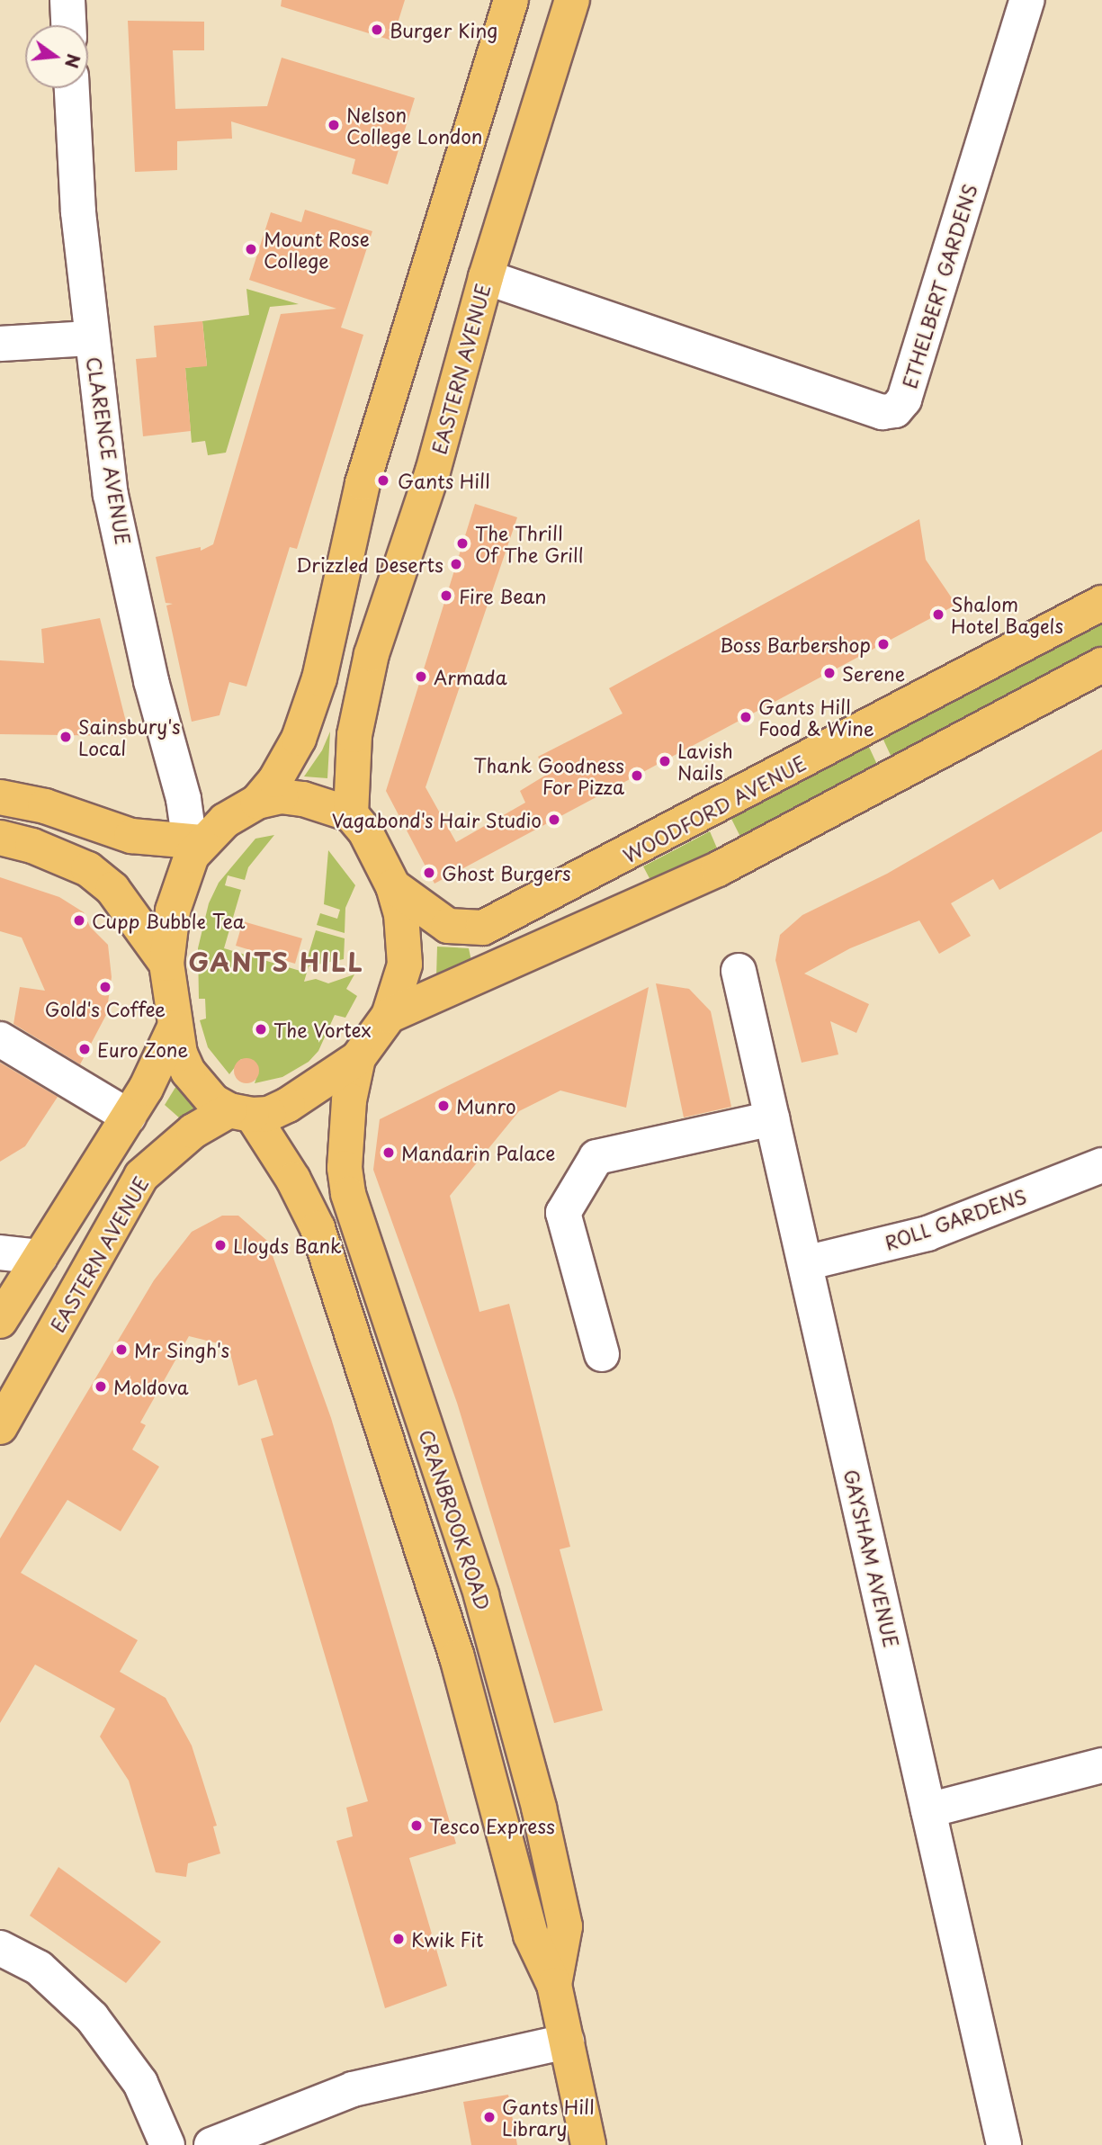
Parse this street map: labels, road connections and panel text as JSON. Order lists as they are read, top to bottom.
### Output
{
  "streets": {
    "main road": ["EASTERN AVENUE", "WOODFORD AVENUE", "CRANBROOK ROAD"],
    "street": [
      "ETHELBERT GARDENS",
      "CLARENCE AVENUE",
      "ROLL GARDENS",
      "GAYSHAM AVENUE"
    ]
  },
  "crossings": [
    ["ETHELBERT GARDENS", "EASTERN AVENUE"],
    ["EASTERN AVENUE", "CRANBROOK ROAD"],
    ["ROLL GARDENS", "GAYSHAM AVENUE"]
  ],
  "districts": ["GANTS HILL"],
  "places": [
    "Burger King",
    "Nelson College London",
    "Mount Rose College",
    "Gants Hill",
    "The Thrill Of The Grill",
    "Drizzled Deserts",
    "Fire Bean",
    "Shalom Hotel Bagels",
    "Boss Barbershop",
    "Serene",
    "Armada",
    "Gants Hill Food & Wine",
    "Sainsbury's Local",
    "Lavish Nails",
    "Thank Goodness For Pizza",
    "Vagabond's Hair Studio",
    "Ghost Burgers",
    "Cupp Bubble Tea",
    "Gold's Coffee",
    "The Vortex",
    "Euro Zone",
    "Munro",
    "Mandarin Palace",
    "Lloyds Bank",
    "Mr Singh's",
    "Moldova",
    "Tesco Express",
    "Kwik Fit",
    "Gants Hill Library"
  ],
  "north": "right"
}
